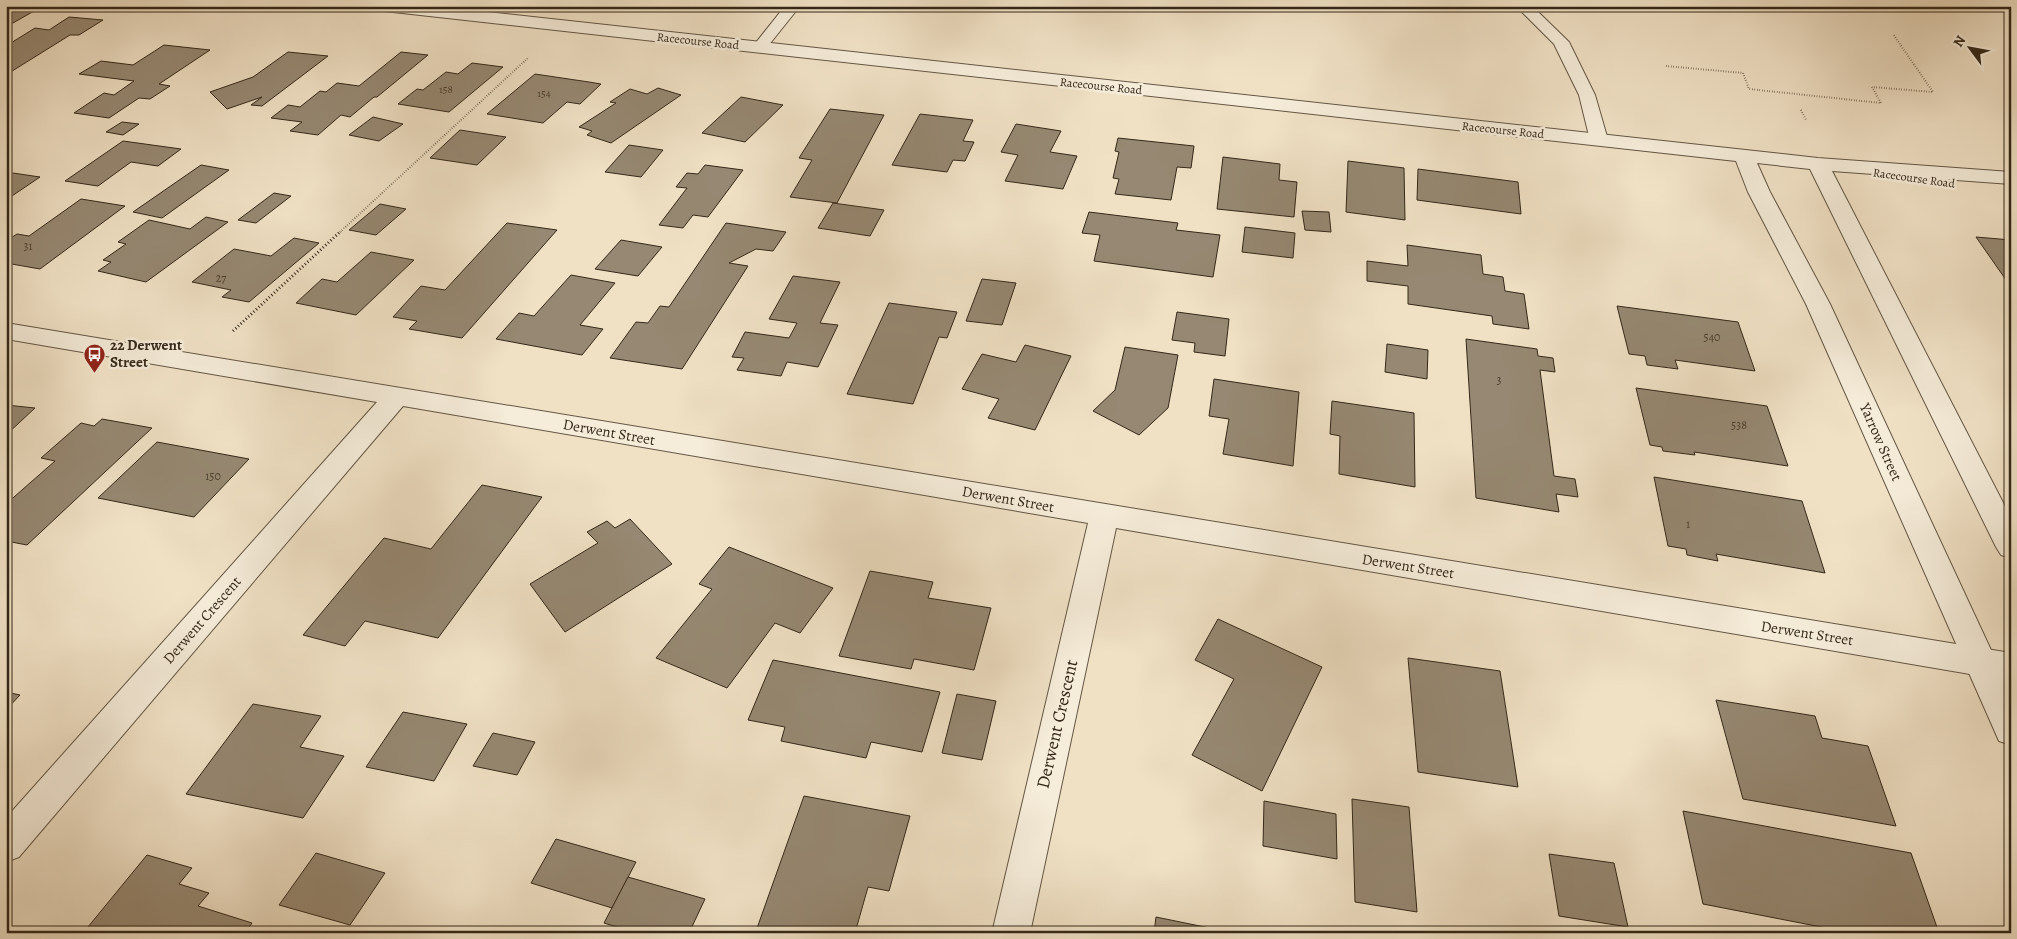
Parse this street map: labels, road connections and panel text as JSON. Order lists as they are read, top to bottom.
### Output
{
  "streets": {
    "street": [
      "Racecourse Road",
      "Derwent Street",
      "Yarrow Street",
      "Derwent Crescent"
    ]
  },
  "crossings": [
    ["Racecourse Road", "Yarrow Street"],
    ["Derwent Street", "Yarrow Street"],
    ["Derwent Street", "Derwent Crescent"]
  ],
  "places": {
    "bus stop": ["22 Derwent Street"]
  },
  "house_numbers": [
    "158",
    "154",
    "31",
    "27",
    "540",
    "3",
    "538",
    "150",
    "1"
  ],
  "north": "top left"
}
